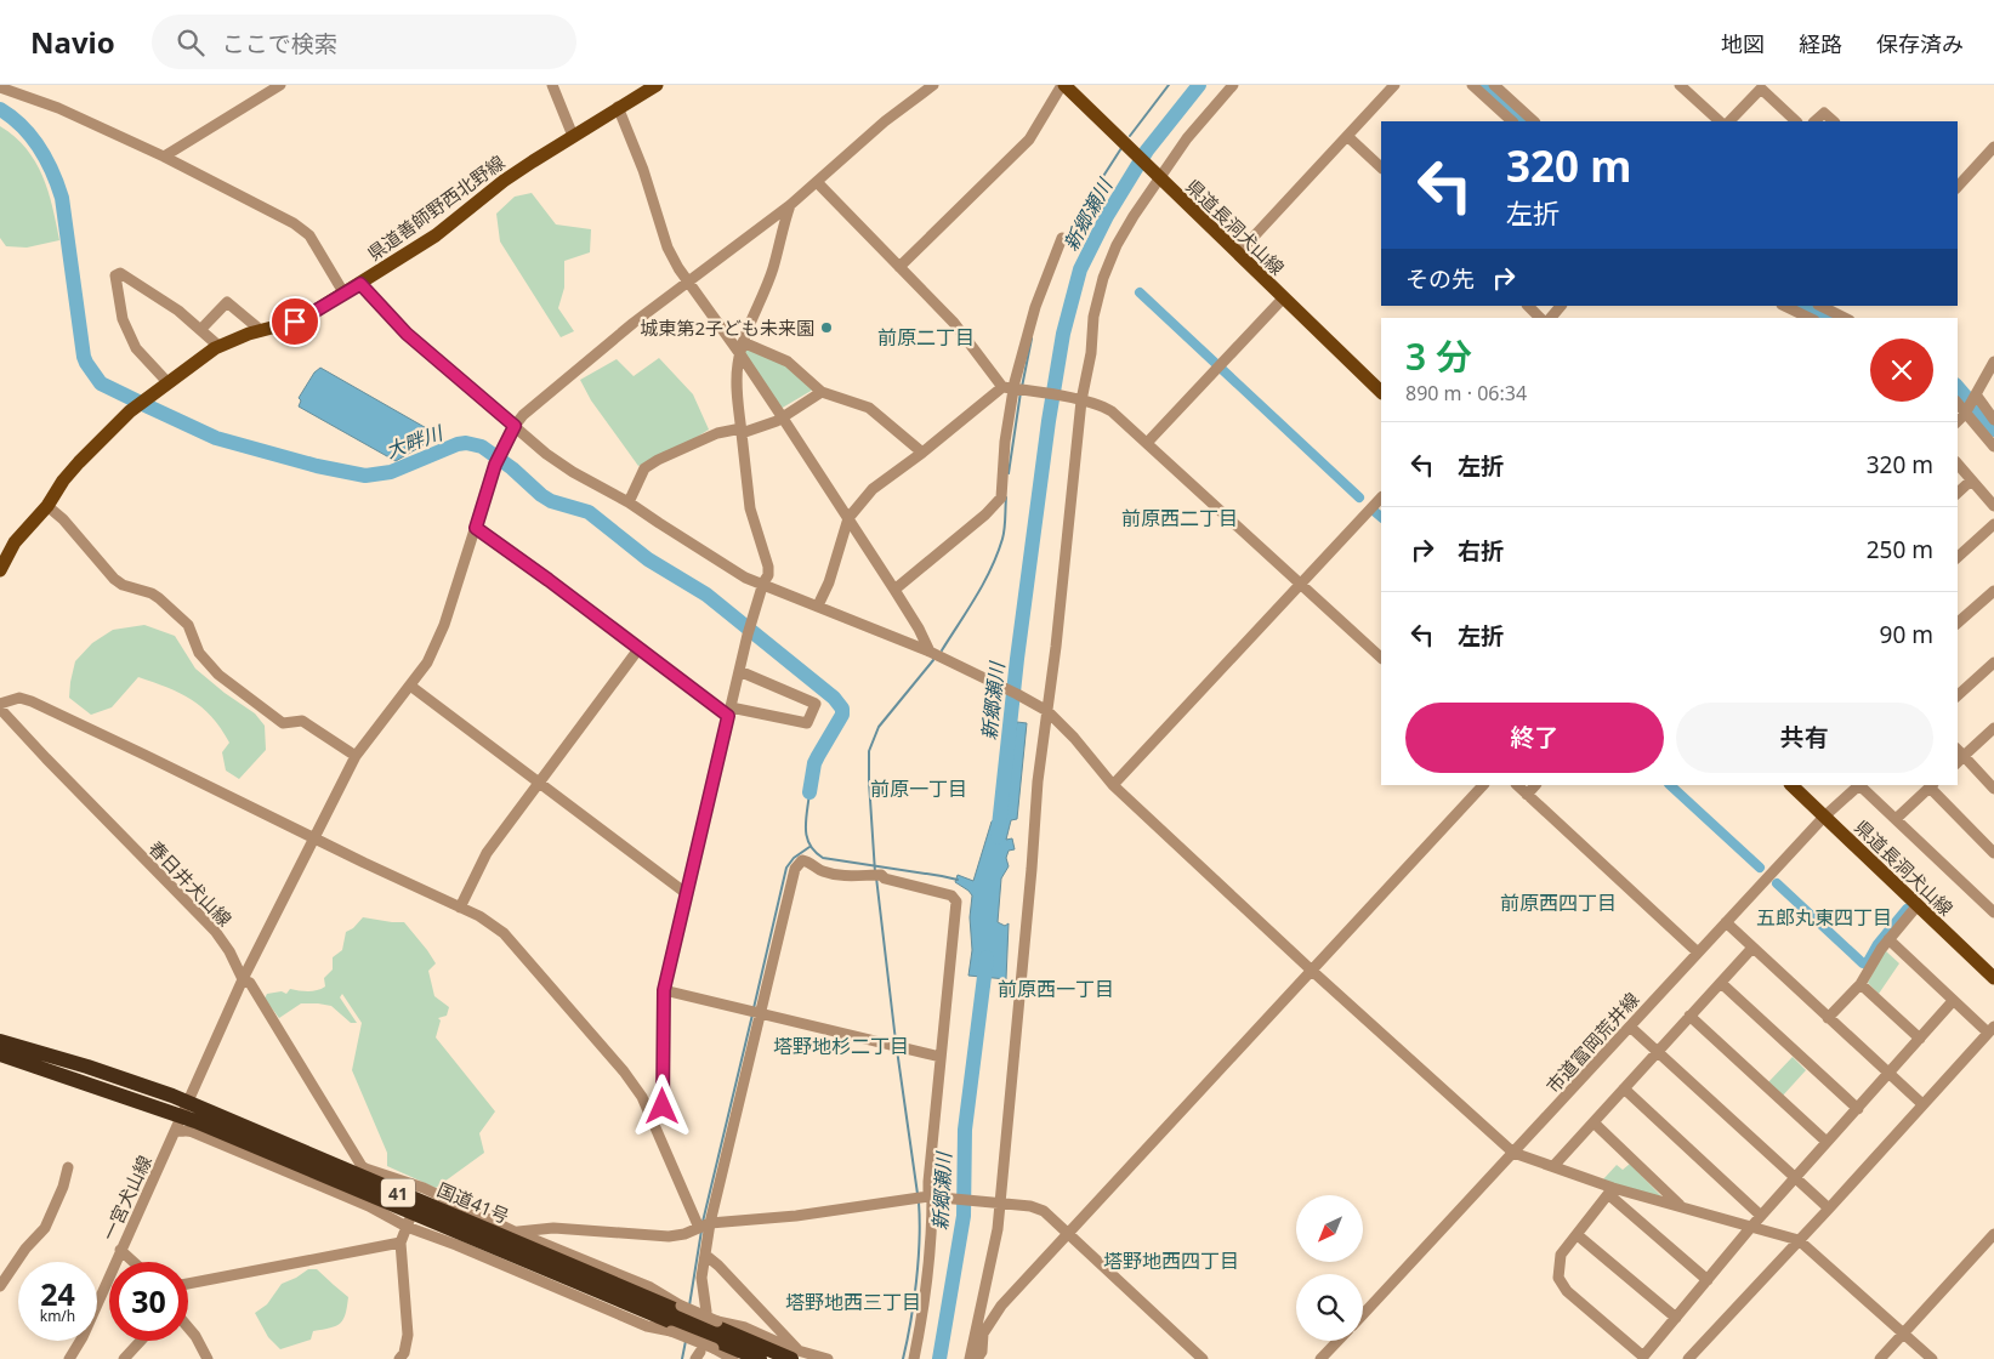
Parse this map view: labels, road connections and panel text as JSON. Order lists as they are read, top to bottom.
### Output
{
  "streets": {
    "highway": ["41", "国道41号"],
    "main road": ["県道善師野西北野線", "県道長洞犬山線"],
    "street": ["春日井犬山線", "市道富岡荒井線", "一宮犬山線"]
  },
  "crossings": [
    ["県道長洞犬山線", "市道富岡荒井線"],
    ["春日井犬山線", "国道41号"],
    ["一宮犬山線", "国道41号"]
  ],
  "districts": [
    "前原二丁目",
    "前原西二丁目",
    "前原一丁目",
    "前原西四丁目",
    "五郎丸東四丁目",
    "前原西一丁目",
    "塔野地杉二丁目",
    "塔野地西四丁目",
    "塔野地西三丁目"
  ],
  "water": ["新郷瀬川", "大畔川"],
  "places": ["城東第2子ども未来園"],
  "north": "bottom left",
  "page": {
    "header": "Navio",
    "search": "ここで検索",
    "nav": ["地図", "経路", "保存済み"],
    "turn": ["320 m", "左折"],
    "then": "その先",
    "heading": ["3 分", "890 m · 06:34"],
    "list": [
      {
        "name": "左折",
        "value": "320 m"
      },
      {
        "name": "右折",
        "value": "250 m"
      },
      {
        "name": "左折",
        "value": "90 m"
      }
    ],
    "buttons": ["終了", "共有"],
    "speed": "24 km/h",
    "limit": "30"
  }
}
